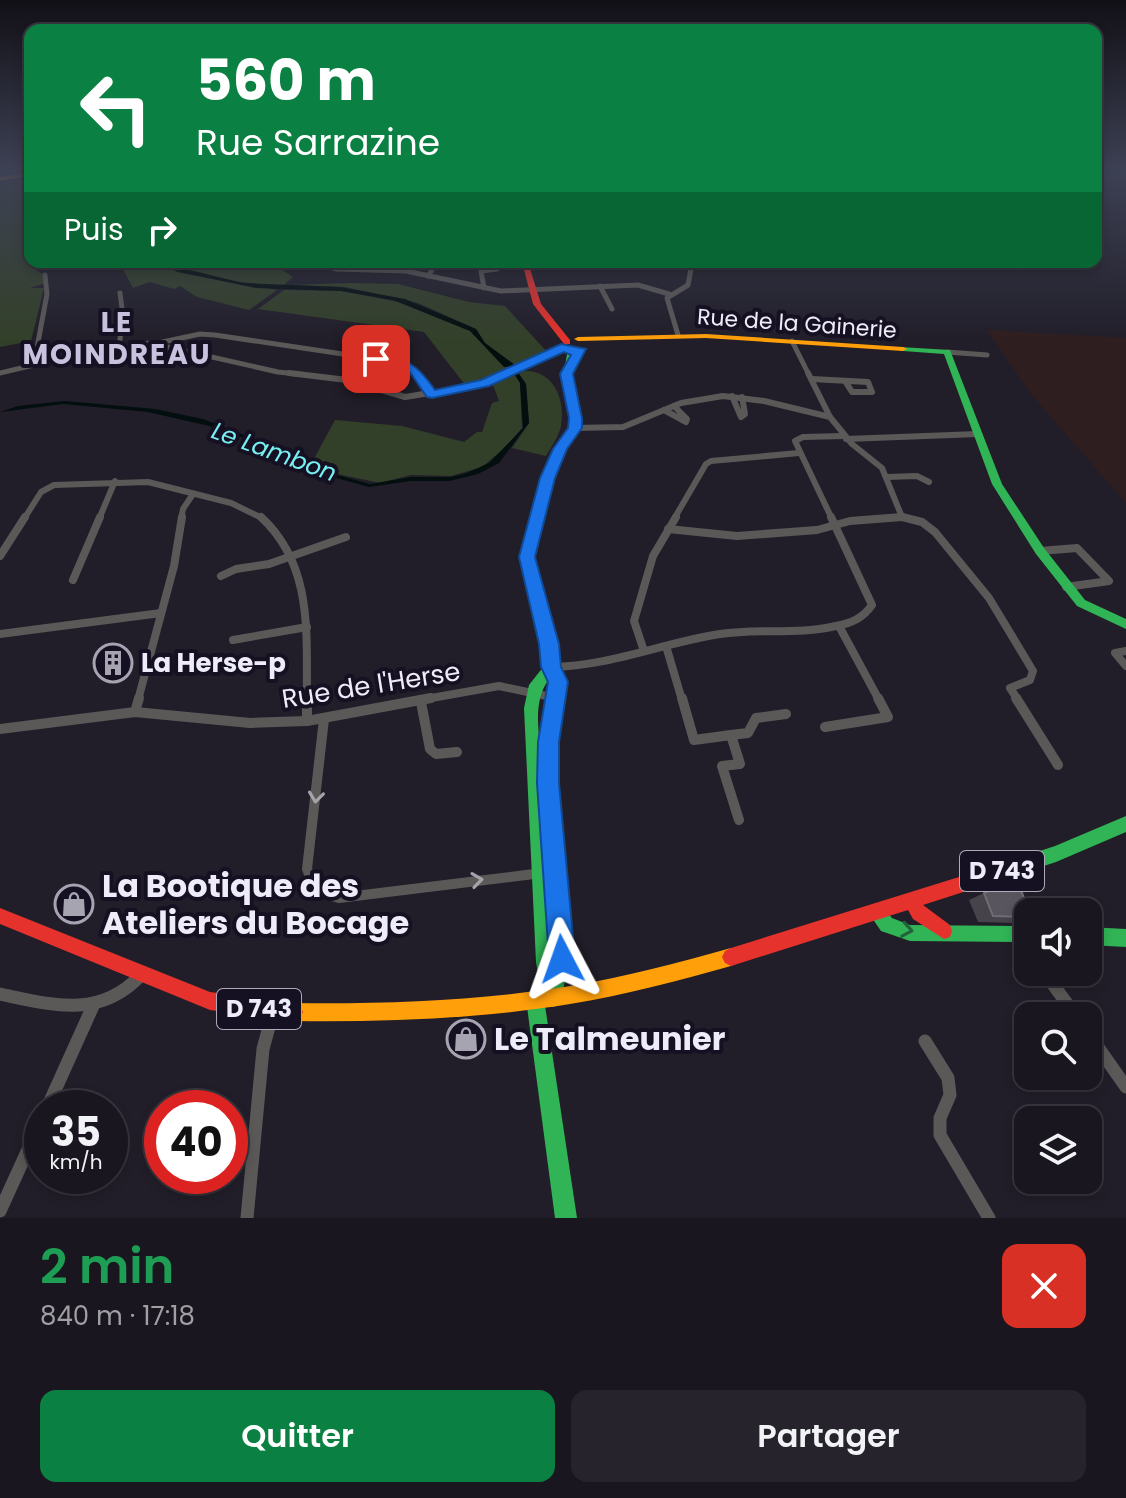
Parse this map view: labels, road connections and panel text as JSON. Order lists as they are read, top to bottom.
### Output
{
  "streets": {
    "street": ["Rue de la Gainerie", "Rue de l'Herse", "D 743"]
  },
  "districts": ["LE MOINDREAU"],
  "water": ["Le Lambon"],
  "places": {
    "building": ["La Herse-p"],
    "shop": ["La Bootique des Ateliers du Bocage", "Le Talmeunier"]
  },
  "page": {
    "turn": ["560 m", "Rue Sarrazine"],
    "then": "Puis",
    "speed": "35 km/h",
    "limit": "40",
    "heading": ["2 min", "840 m · 17:18"],
    "buttons": ["Quitter", "Partager"]
  }
}
